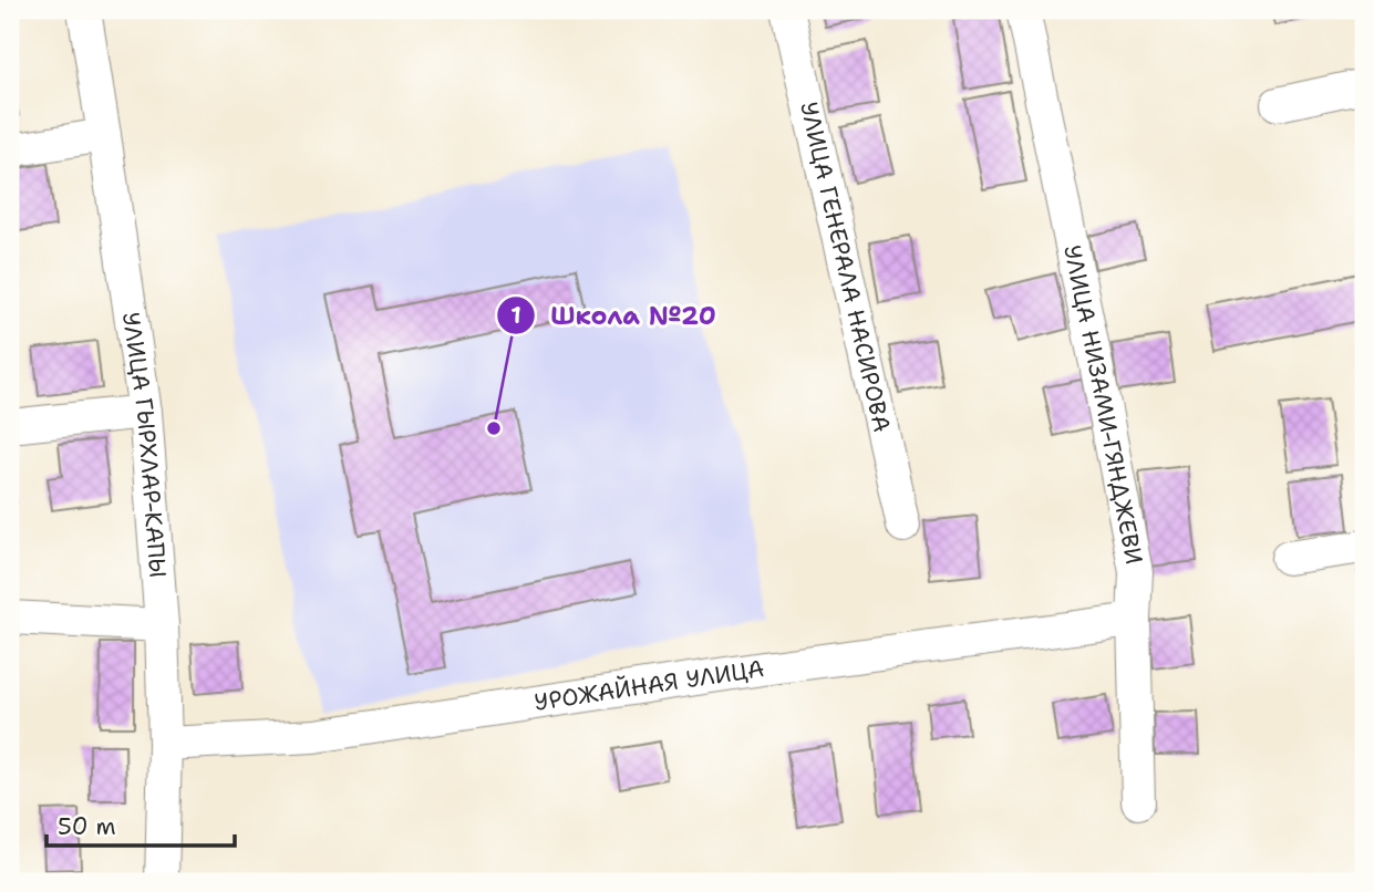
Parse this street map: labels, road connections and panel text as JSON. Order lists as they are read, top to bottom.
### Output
{
  "streets": {
    "street": [
      "УЛИЦА ГЕНЕРАЛА НАСИРОВА",
      "УЛИЦА НИЗАМИ-ГЯНДЖЕВИ",
      "УЛИЦА ГЫРХЛАР-КАПЫ",
      "УРОЖАЙНАЯ УЛИЦА"
    ]
  },
  "crossings": [
    ["УЛИЦА НИЗАМИ-ГЯНДЖЕВИ", "УРОЖАЙНАЯ УЛИЦА"],
    ["УЛИЦА ГЫРХЛАР-КАПЫ", "УРОЖАЙНАЯ УЛИЦА"]
  ],
  "places": ["Школа №20"],
  "scale_bar": "50 m"
}
